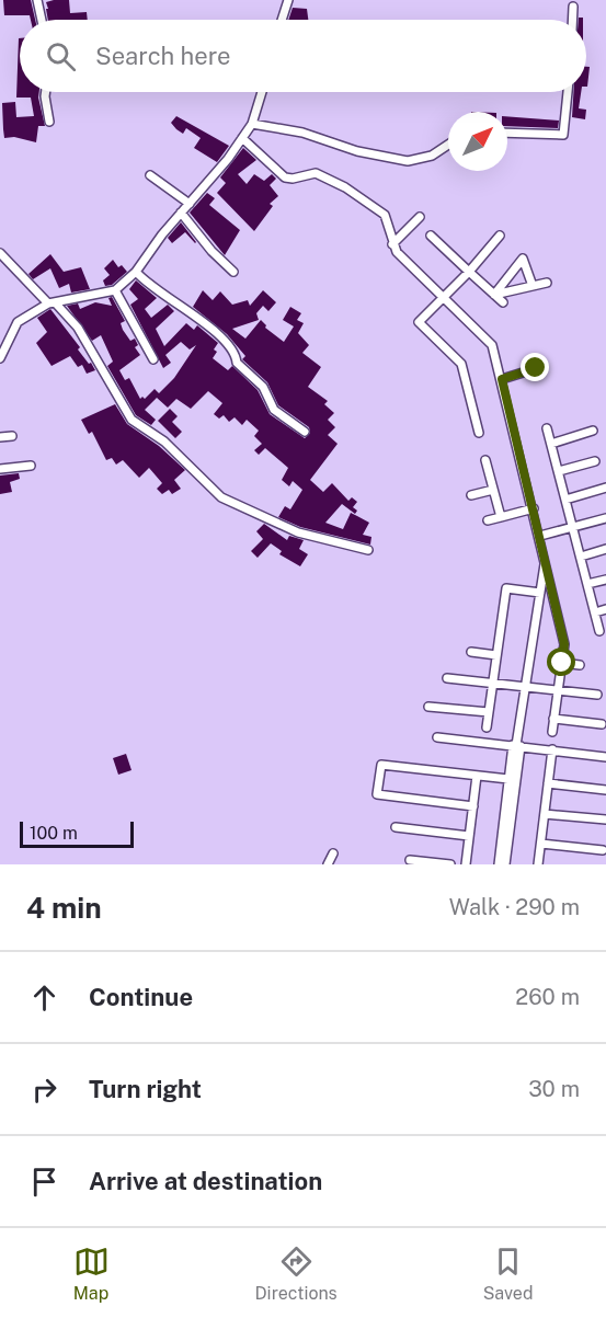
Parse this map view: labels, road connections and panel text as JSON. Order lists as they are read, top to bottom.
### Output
{
  "scale_bar": "100 m",
  "north": "top right",
  "page": {
    "search": "Search here",
    "scale": "100 m",
    "heading": ["4 min", "Walk · 290 m"],
    "list": [
      ["Continue", "260 m"],
      ["Turn right", "30 m"],
      "Arrive at destination"
    ],
    "nav": ["Map", "Directions", "Saved"]
  }
}
